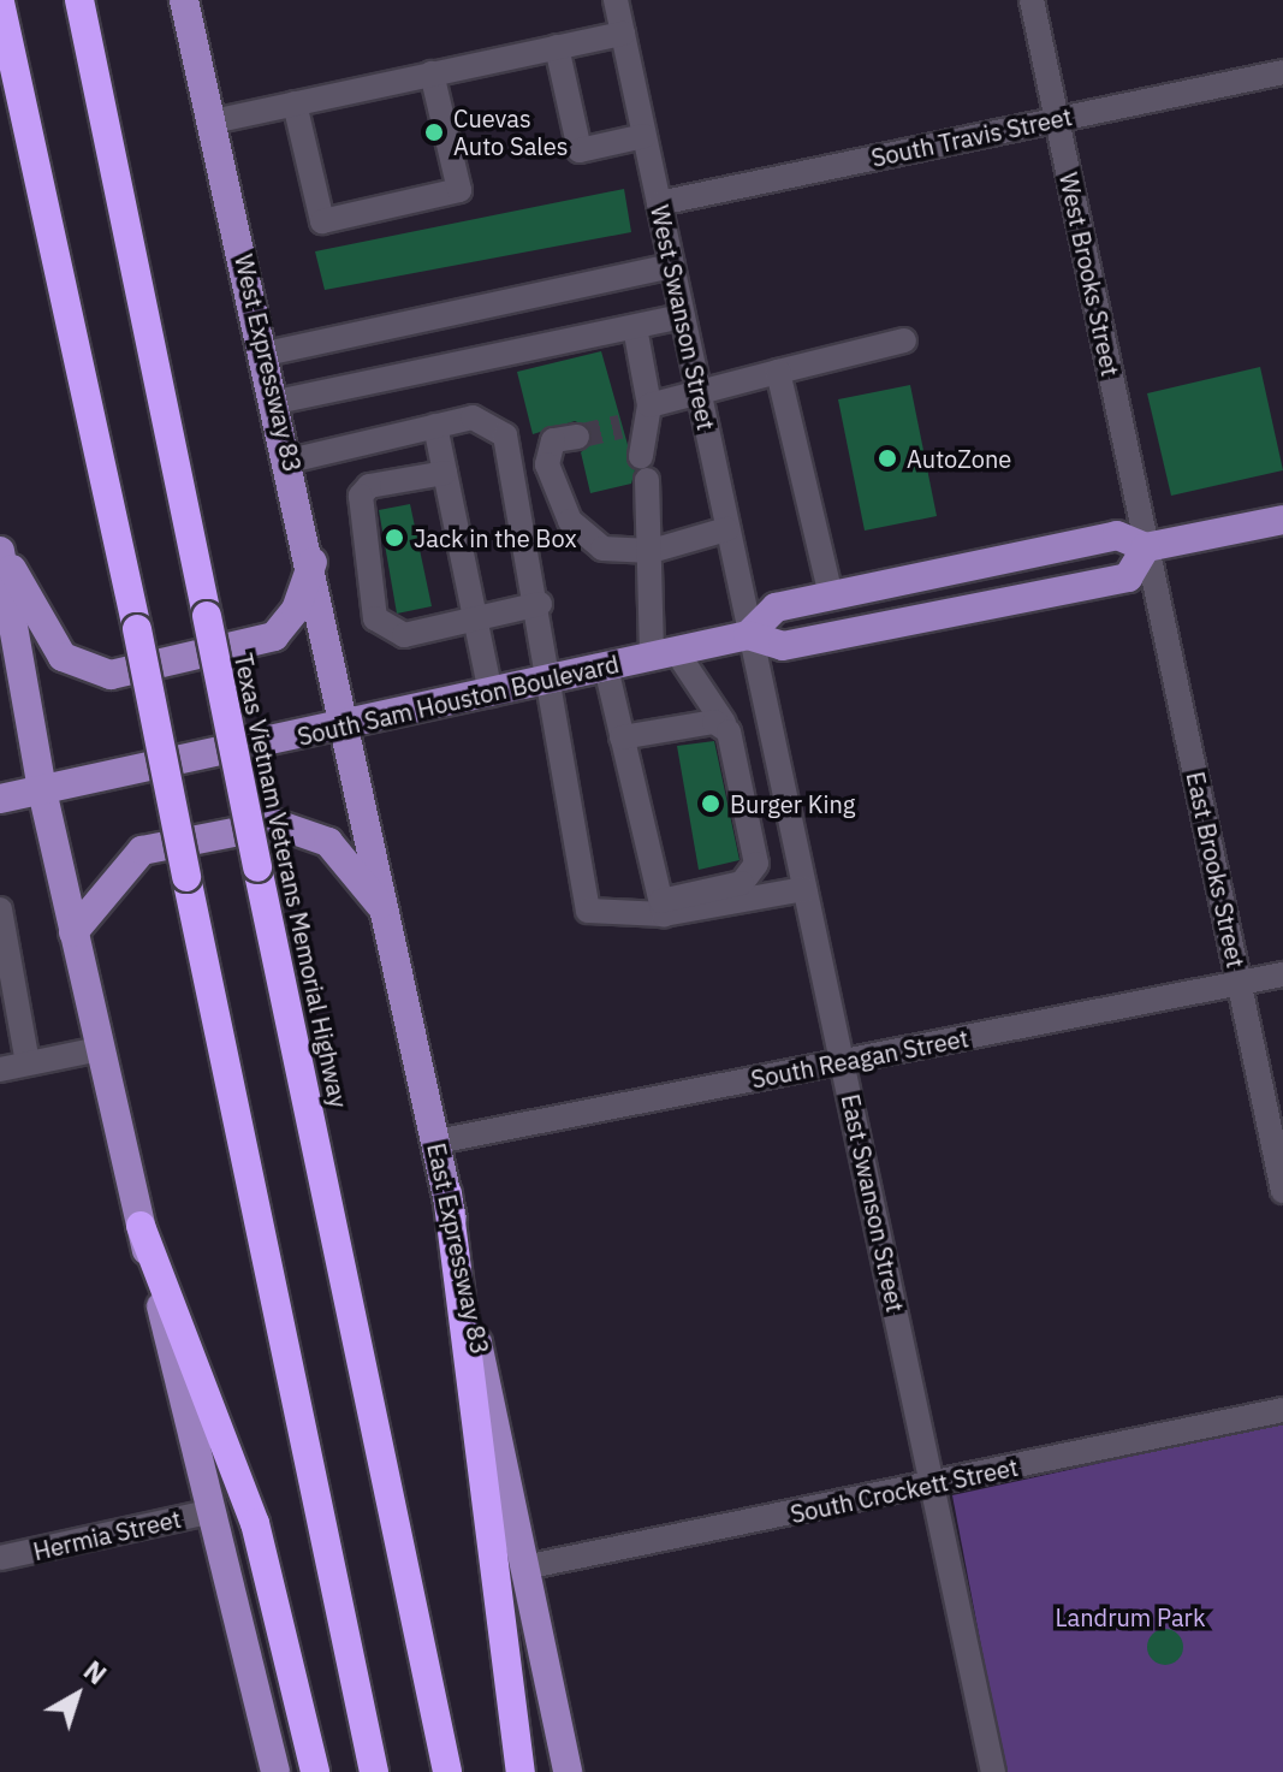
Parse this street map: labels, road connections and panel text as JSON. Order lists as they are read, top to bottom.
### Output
{
  "streets": {
    "highway": ["Texas Vietnam Veterans Memorial Highway"],
    "main road": ["West Expressway 83", "South Sam Houston Boulevard", "East Expressway 83"],
    "street": [
      "South Travis Street",
      "West Brooks Street",
      "West Swanson Street",
      "East Brooks Street",
      "South Reagan Street",
      "East Swanson Street",
      "South Crockett Street",
      "Hermia Street"
    ]
  },
  "crossings": [
    ["South Travis Street", "West Brooks Street"],
    ["South Travis Street", "West Swanson Street"],
    ["West Brooks Street", "South Sam Houston Boulevard"],
    ["West Brooks Street", "East Brooks Street"],
    ["West Swanson Street", "South Sam Houston Boulevard"],
    ["West Swanson Street", "East Swanson Street"],
    ["West Expressway 83", "South Sam Houston Boulevard"],
    ["West Expressway 83", "East Expressway 83"],
    ["South Sam Houston Boulevard", "East Brooks Street"],
    ["South Sam Houston Boulevard", "East Swanson Street"],
    ["South Sam Houston Boulevard", "East Expressway 83"],
    ["East Brooks Street", "South Reagan Street"],
    ["South Reagan Street", "East Swanson Street"],
    ["South Reagan Street", "East Expressway 83"],
    ["East Swanson Street", "South Crockett Street"],
    ["East Expressway 83", "South Crockett Street"]
  ],
  "parks": ["Landrum Park"],
  "places": [
    "Cuevas Auto Sales",
    "AutoZone",
    "Jack in the Box",
    "Burger King"
  ],
  "north": "top right"
}
